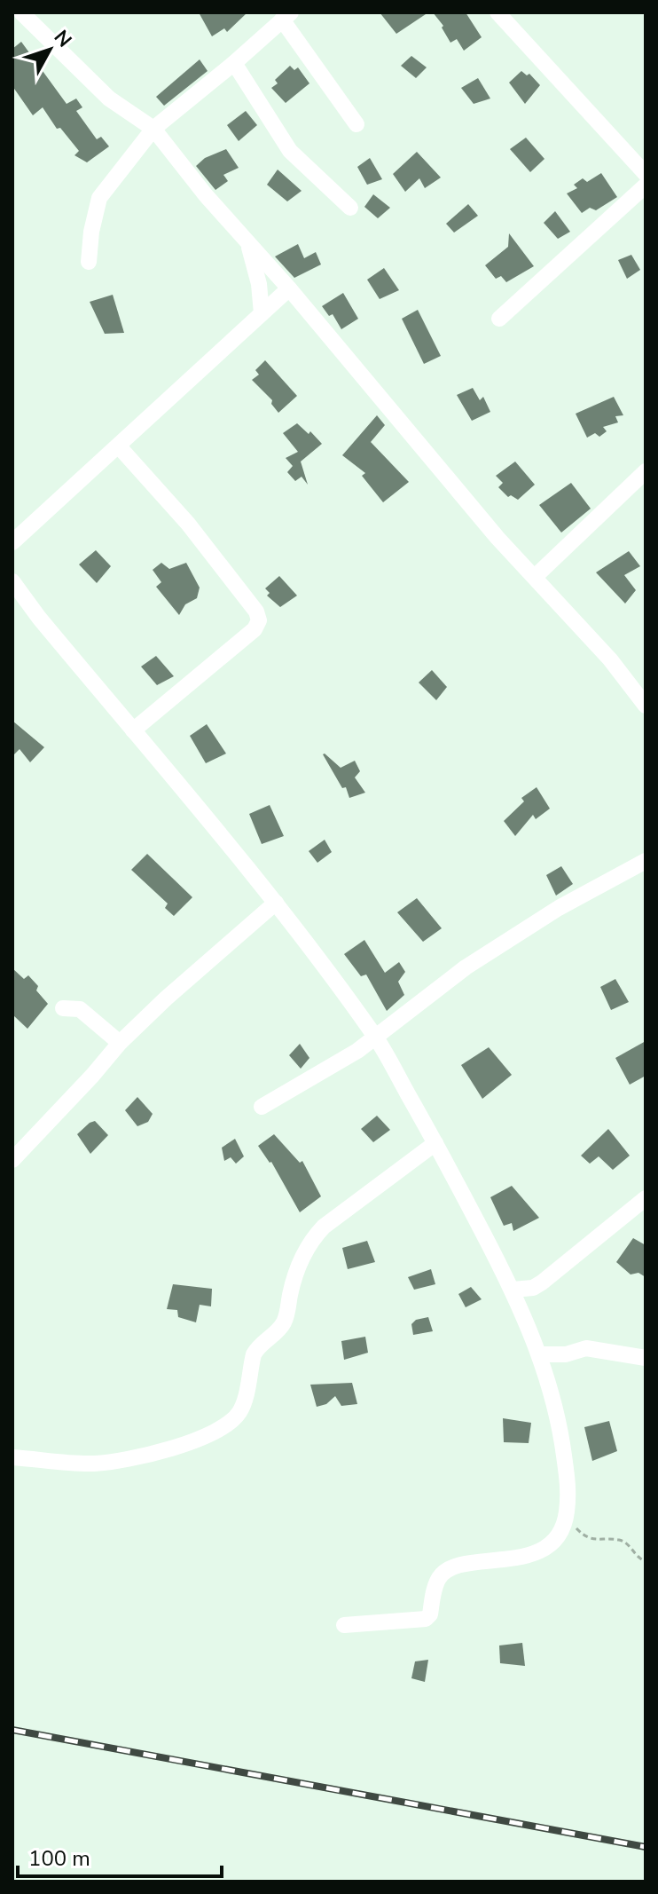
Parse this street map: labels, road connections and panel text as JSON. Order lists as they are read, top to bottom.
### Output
{
  "scale_bar": "100 m",
  "north": "top right"
}
